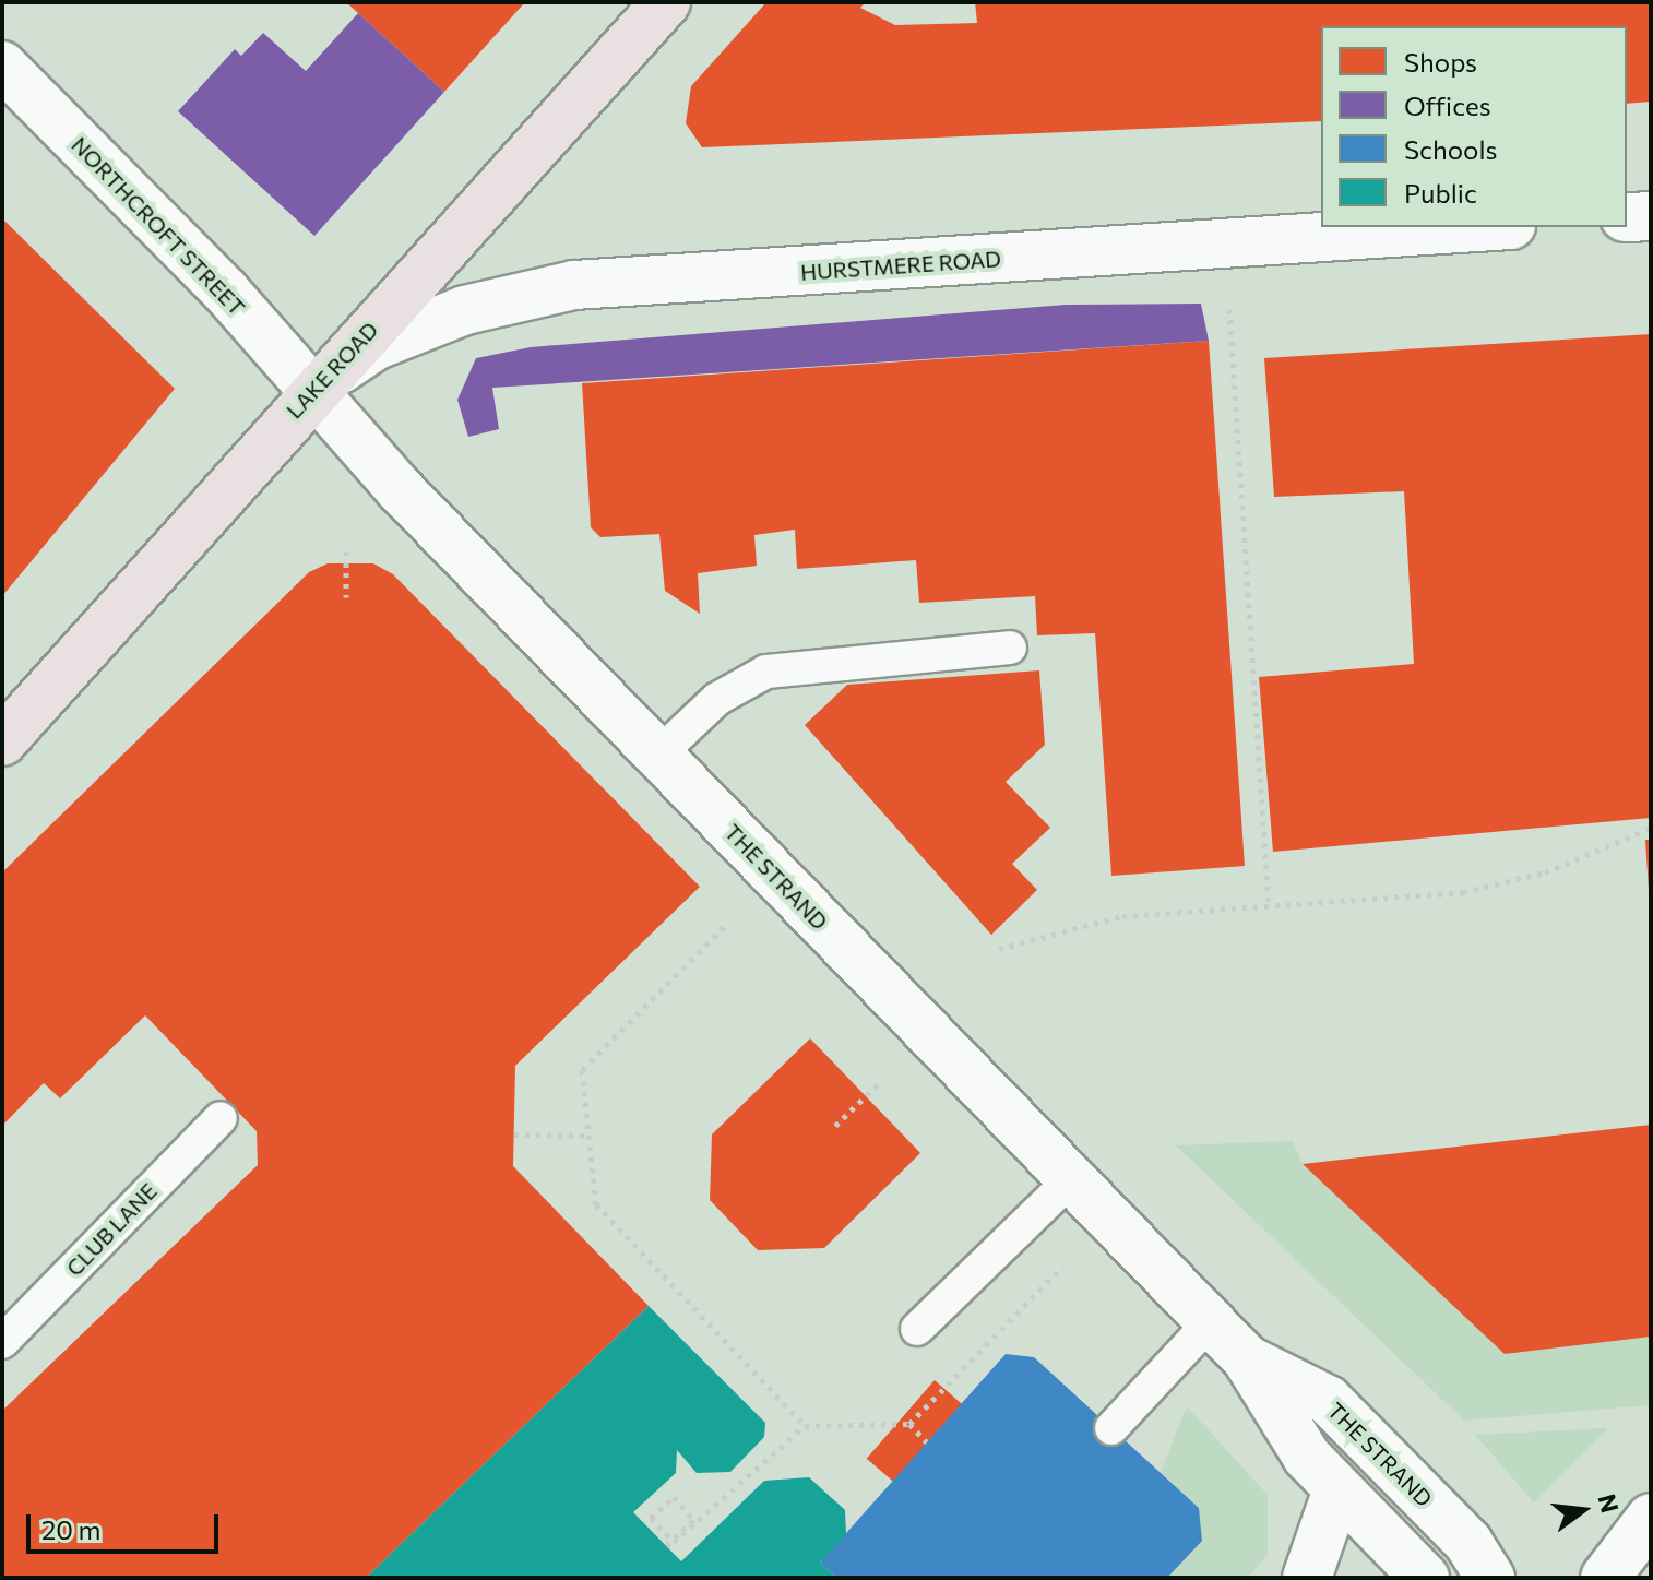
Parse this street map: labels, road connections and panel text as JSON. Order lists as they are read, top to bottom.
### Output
{
  "streets": {
    "main road": ["LAKE ROAD"],
    "street": ["NORTHCROFT STREET", "HURSTMERE ROAD", "THE STRAND"],
    "lane": ["CLUB LANE"]
  },
  "crossings": [
    ["NORTHCROFT STREET", "HURSTMERE ROAD"],
    ["NORTHCROFT STREET", "LAKE ROAD"],
    ["NORTHCROFT STREET", "THE STRAND"],
    ["HURSTMERE ROAD", "LAKE ROAD"],
    ["HURSTMERE ROAD", "THE STRAND"],
    ["LAKE ROAD", "THE STRAND"]
  ],
  "legend": [
    "Shops",
    "Offices",
    "Schools",
    "Public"
  ],
  "scale_bar": "20 m",
  "north": "right"
}
